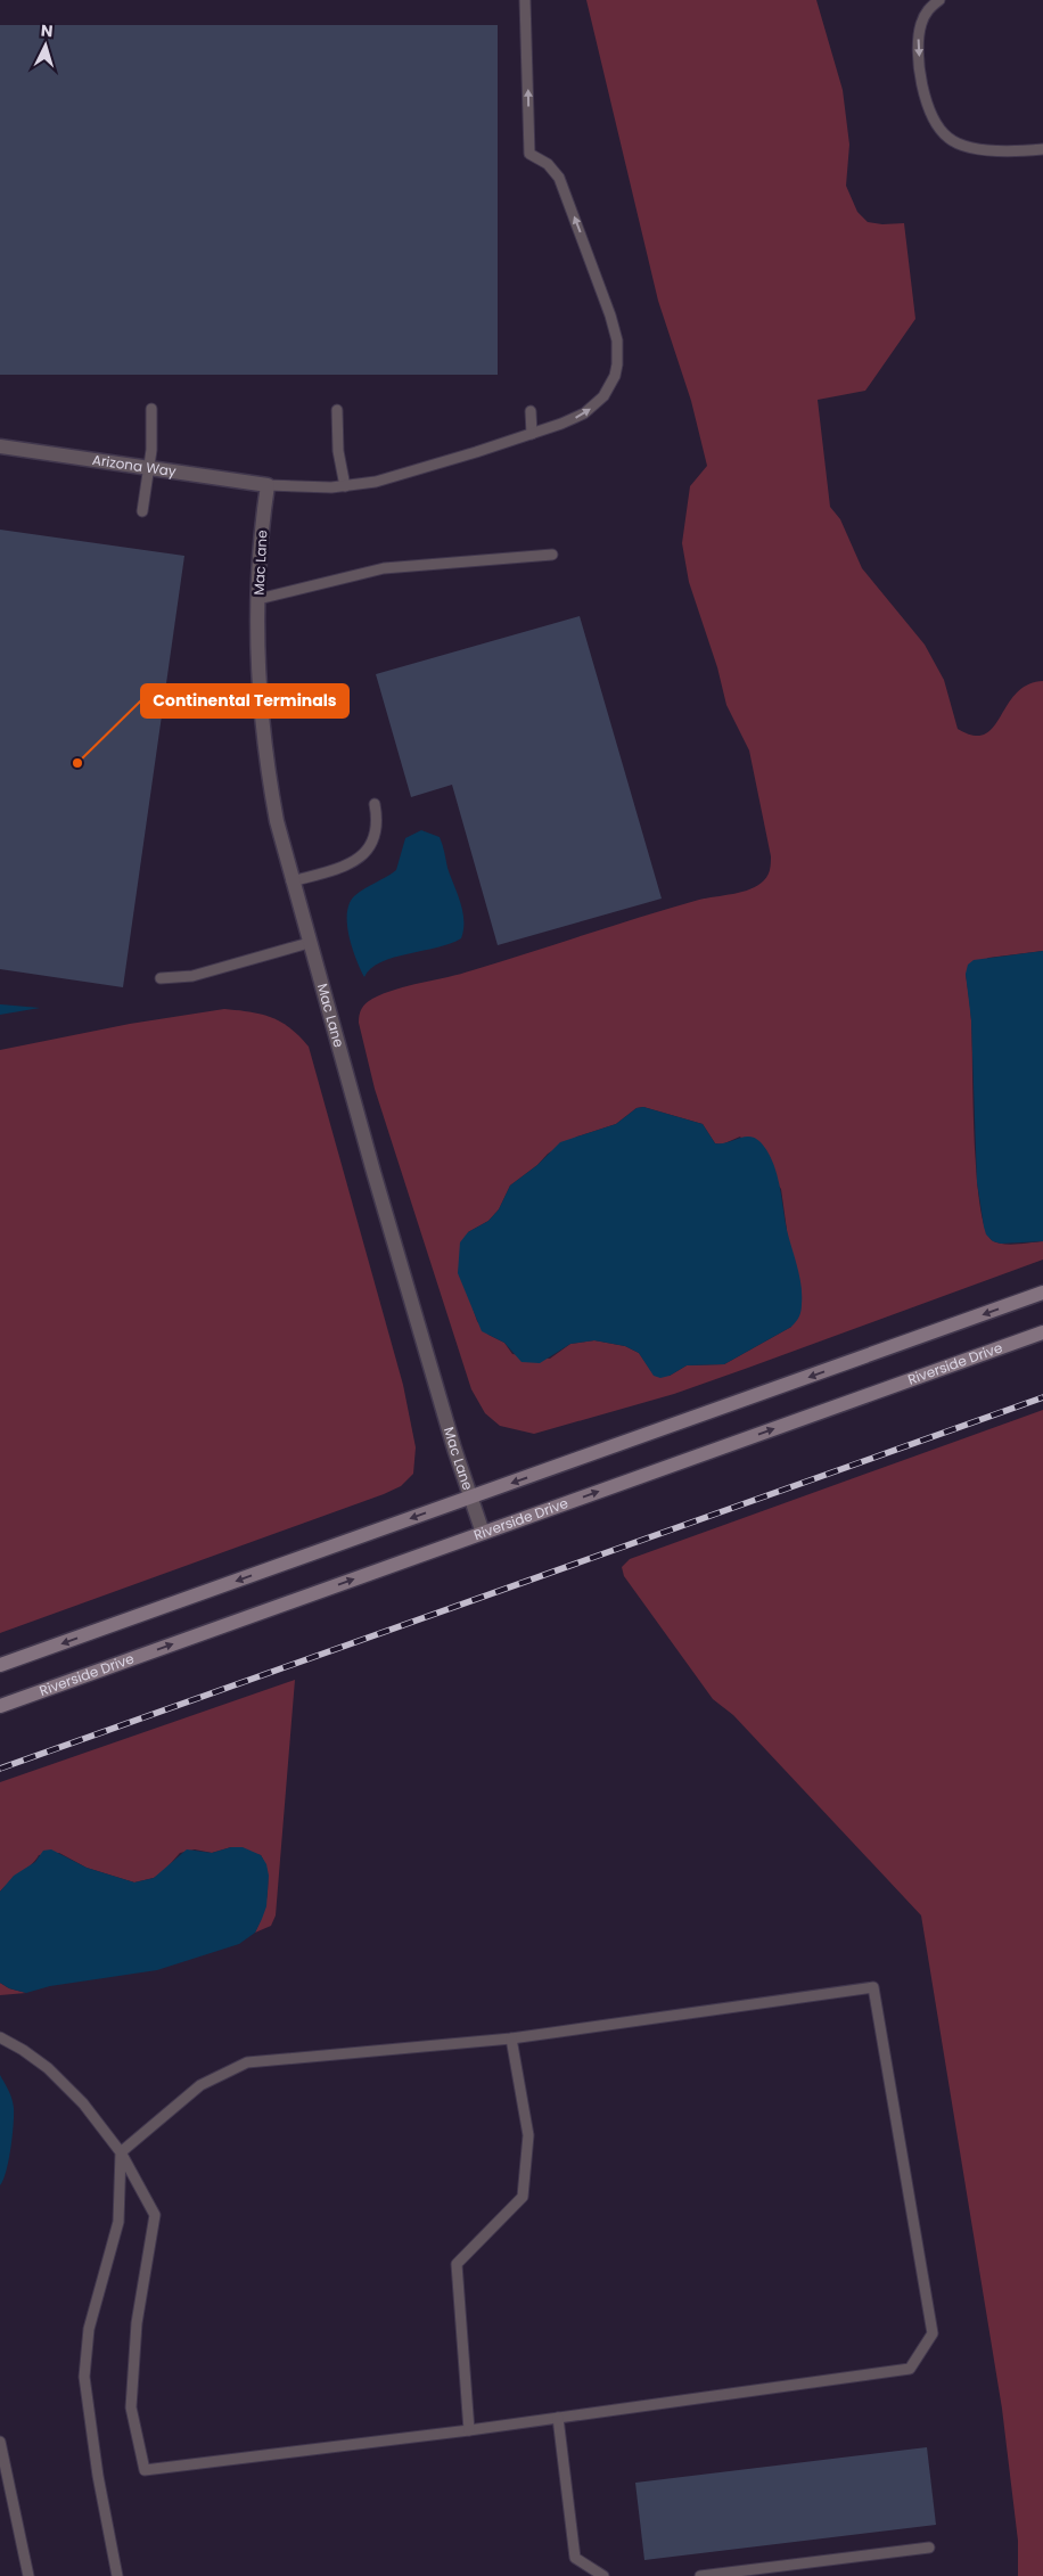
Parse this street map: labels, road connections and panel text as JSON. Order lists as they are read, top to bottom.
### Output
{
  "streets": {
    "main road": ["Riverside Drive"],
    "street": ["Arizona Way", "Mac Lane"]
  },
  "crossings": [
    ["Arizona Way", "Mac Lane"],
    ["Mac Lane", "Riverside Drive"]
  ],
  "places": ["Continental Terminals"],
  "north": "top"
}
